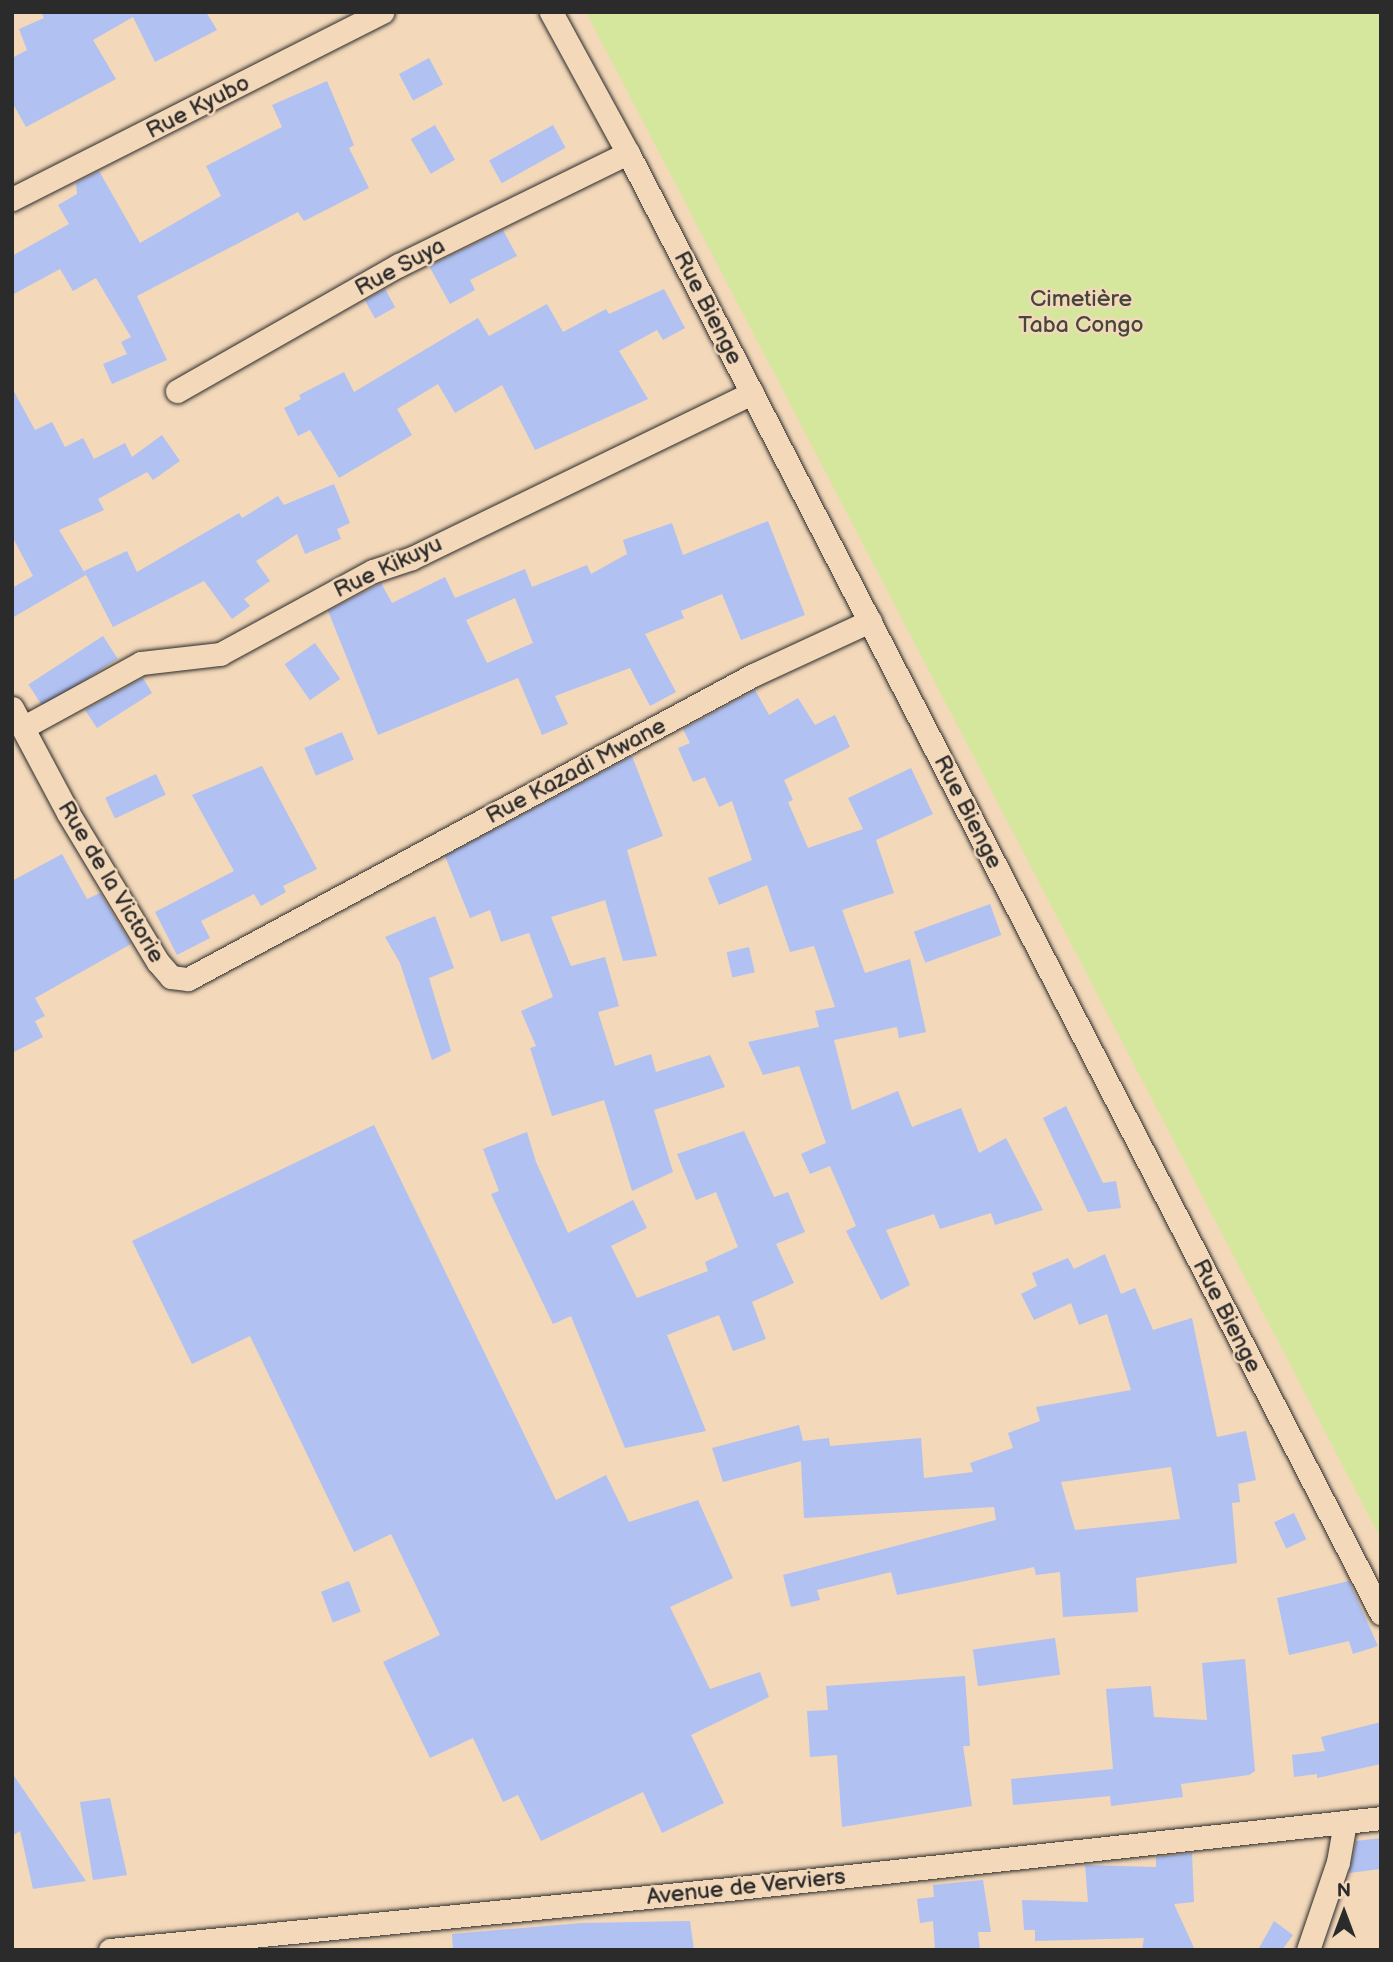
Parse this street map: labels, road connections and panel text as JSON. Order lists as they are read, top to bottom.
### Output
{
  "streets": {
    "street": [
      "Rue Kyubo",
      "Rue Suya",
      "Rue Bienge",
      "Rue Kikuyu",
      "Rue Kazadi Mwane",
      "Rue de la Victorie",
      "Avenue de Verviers"
    ]
  },
  "crossings": [
    ["Rue Suya", "Rue Bienge"],
    ["Rue Bienge", "Rue Kikuyu"],
    ["Rue Bienge", "Rue Kazadi Mwane"],
    ["Rue Kikuyu", "Rue de la Victorie"],
    ["Rue Kazadi Mwane", "Rue de la Victorie"]
  ],
  "parks": ["Cimetière Taba Congo"],
  "north": "top"
}
